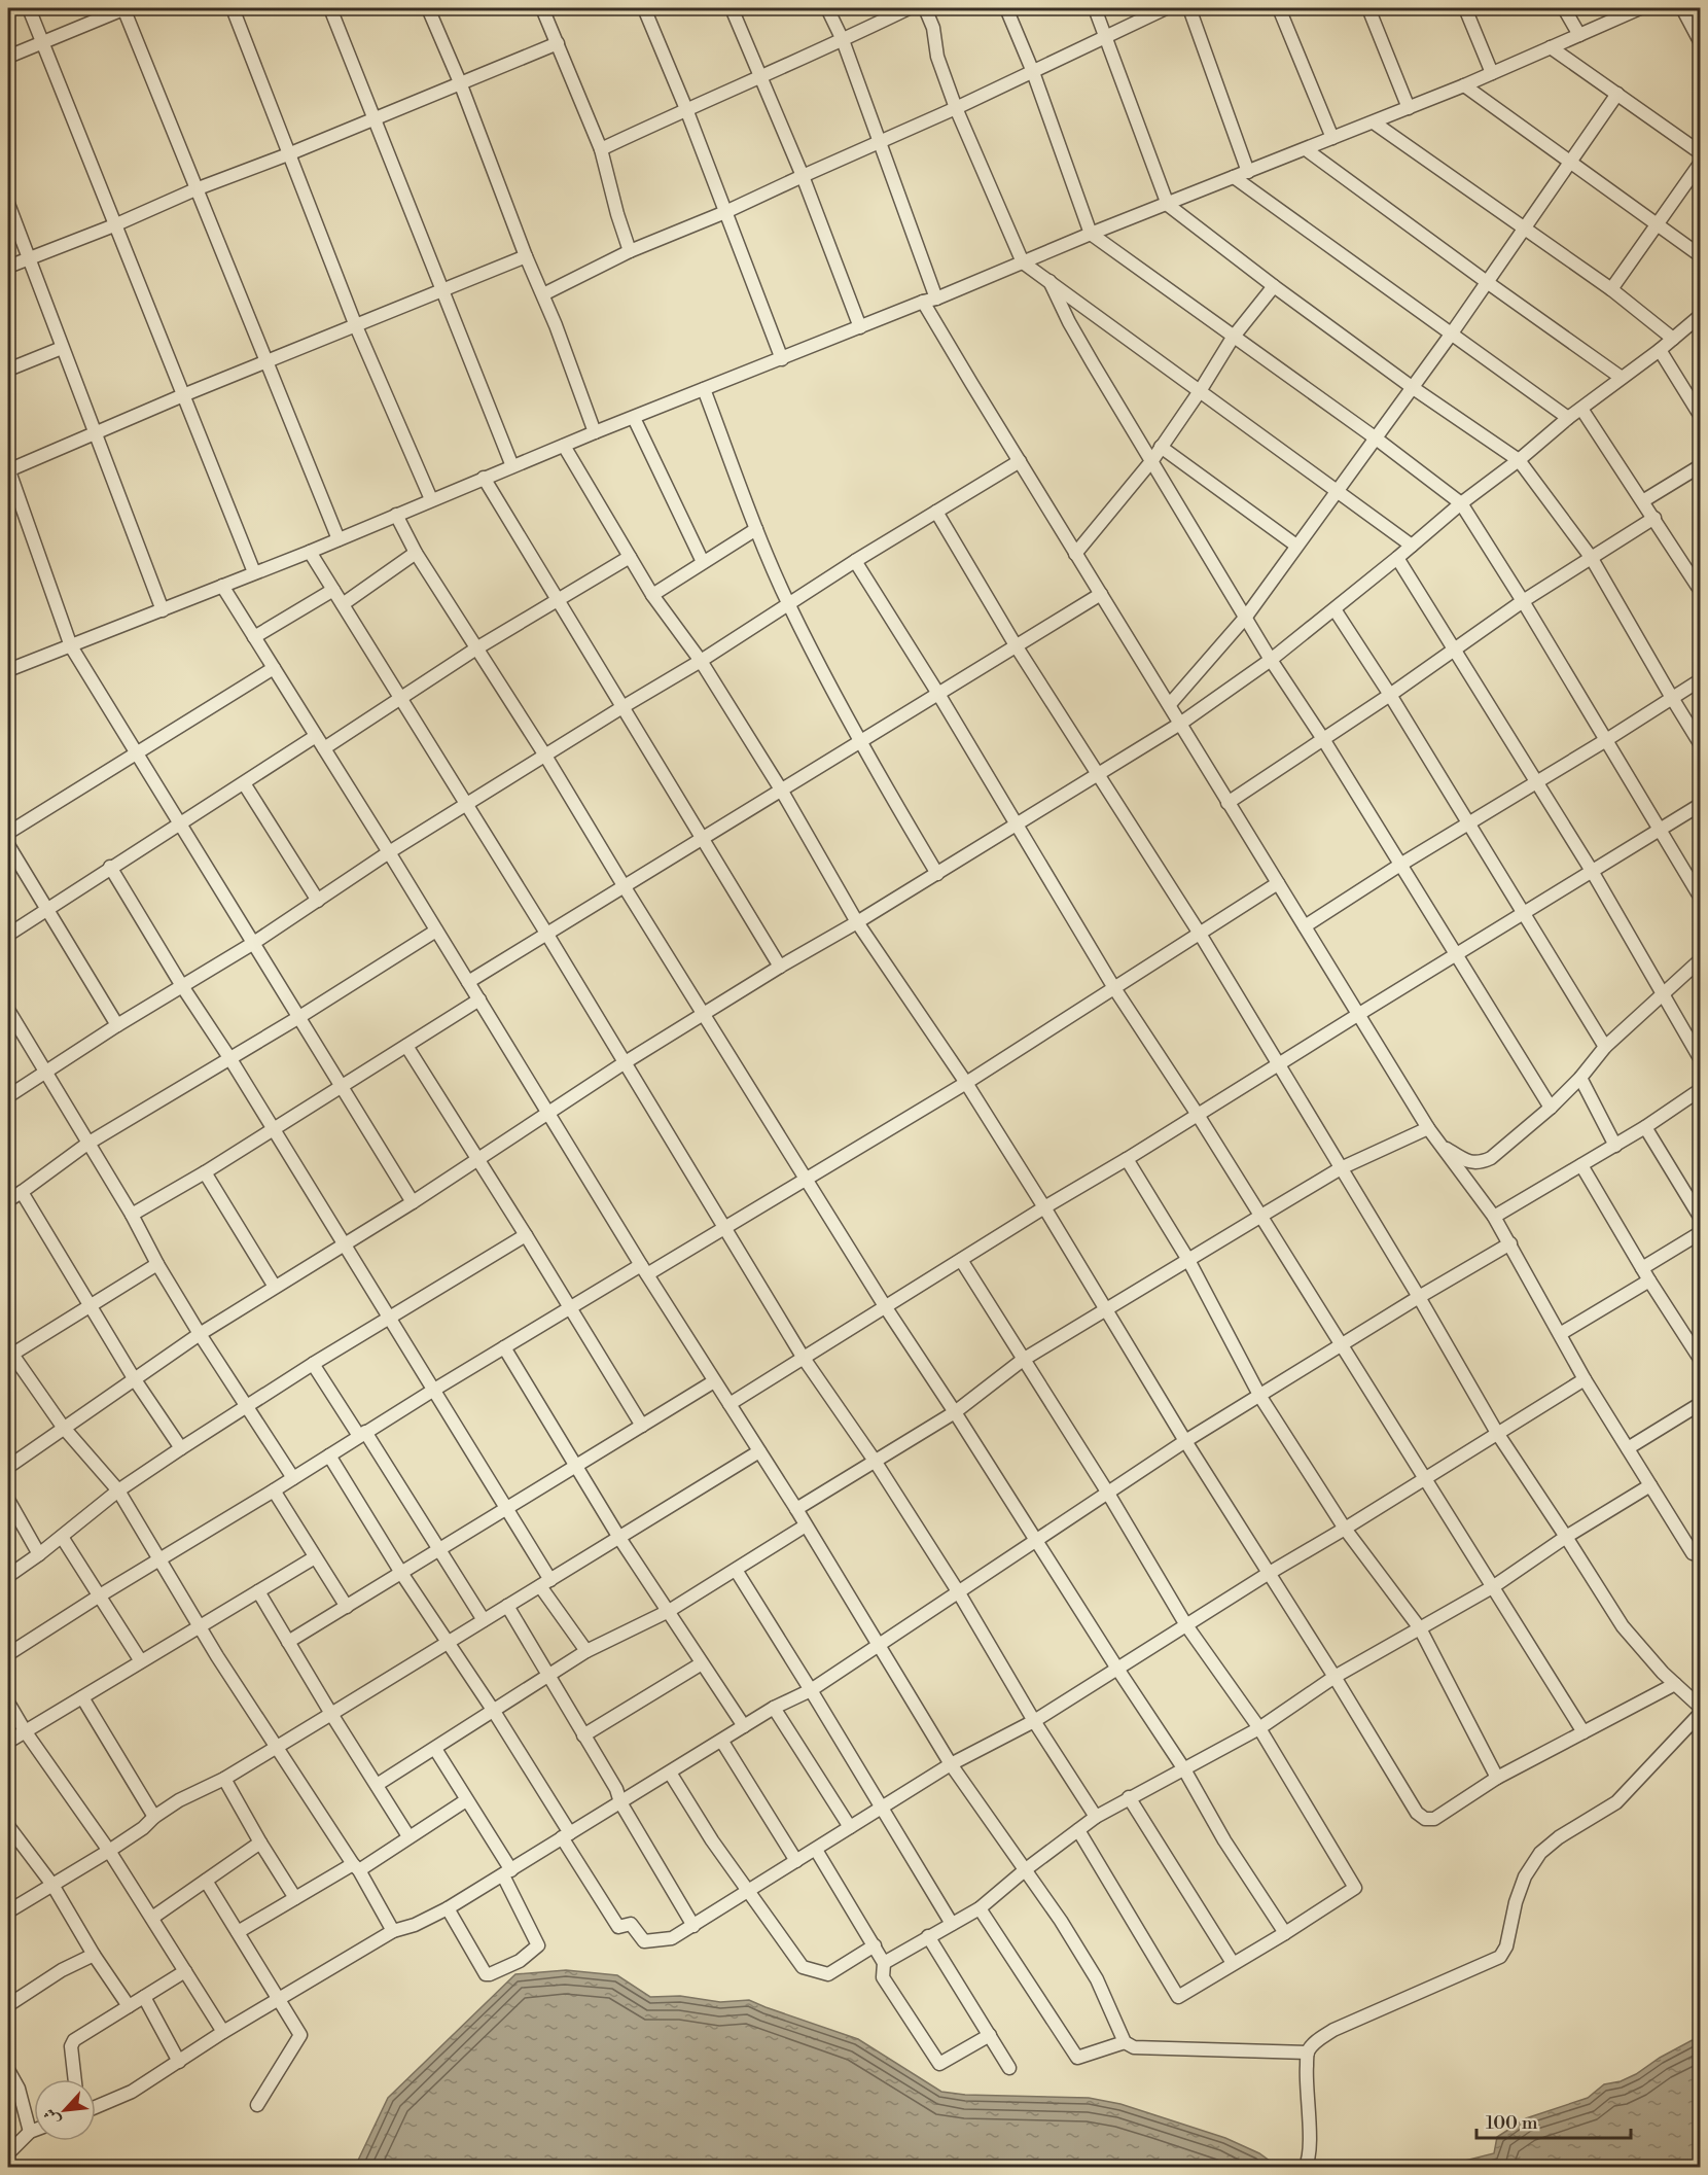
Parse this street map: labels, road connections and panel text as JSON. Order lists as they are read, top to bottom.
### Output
{
  "scale_bar": "100 m",
  "north": "bottom left"
}
